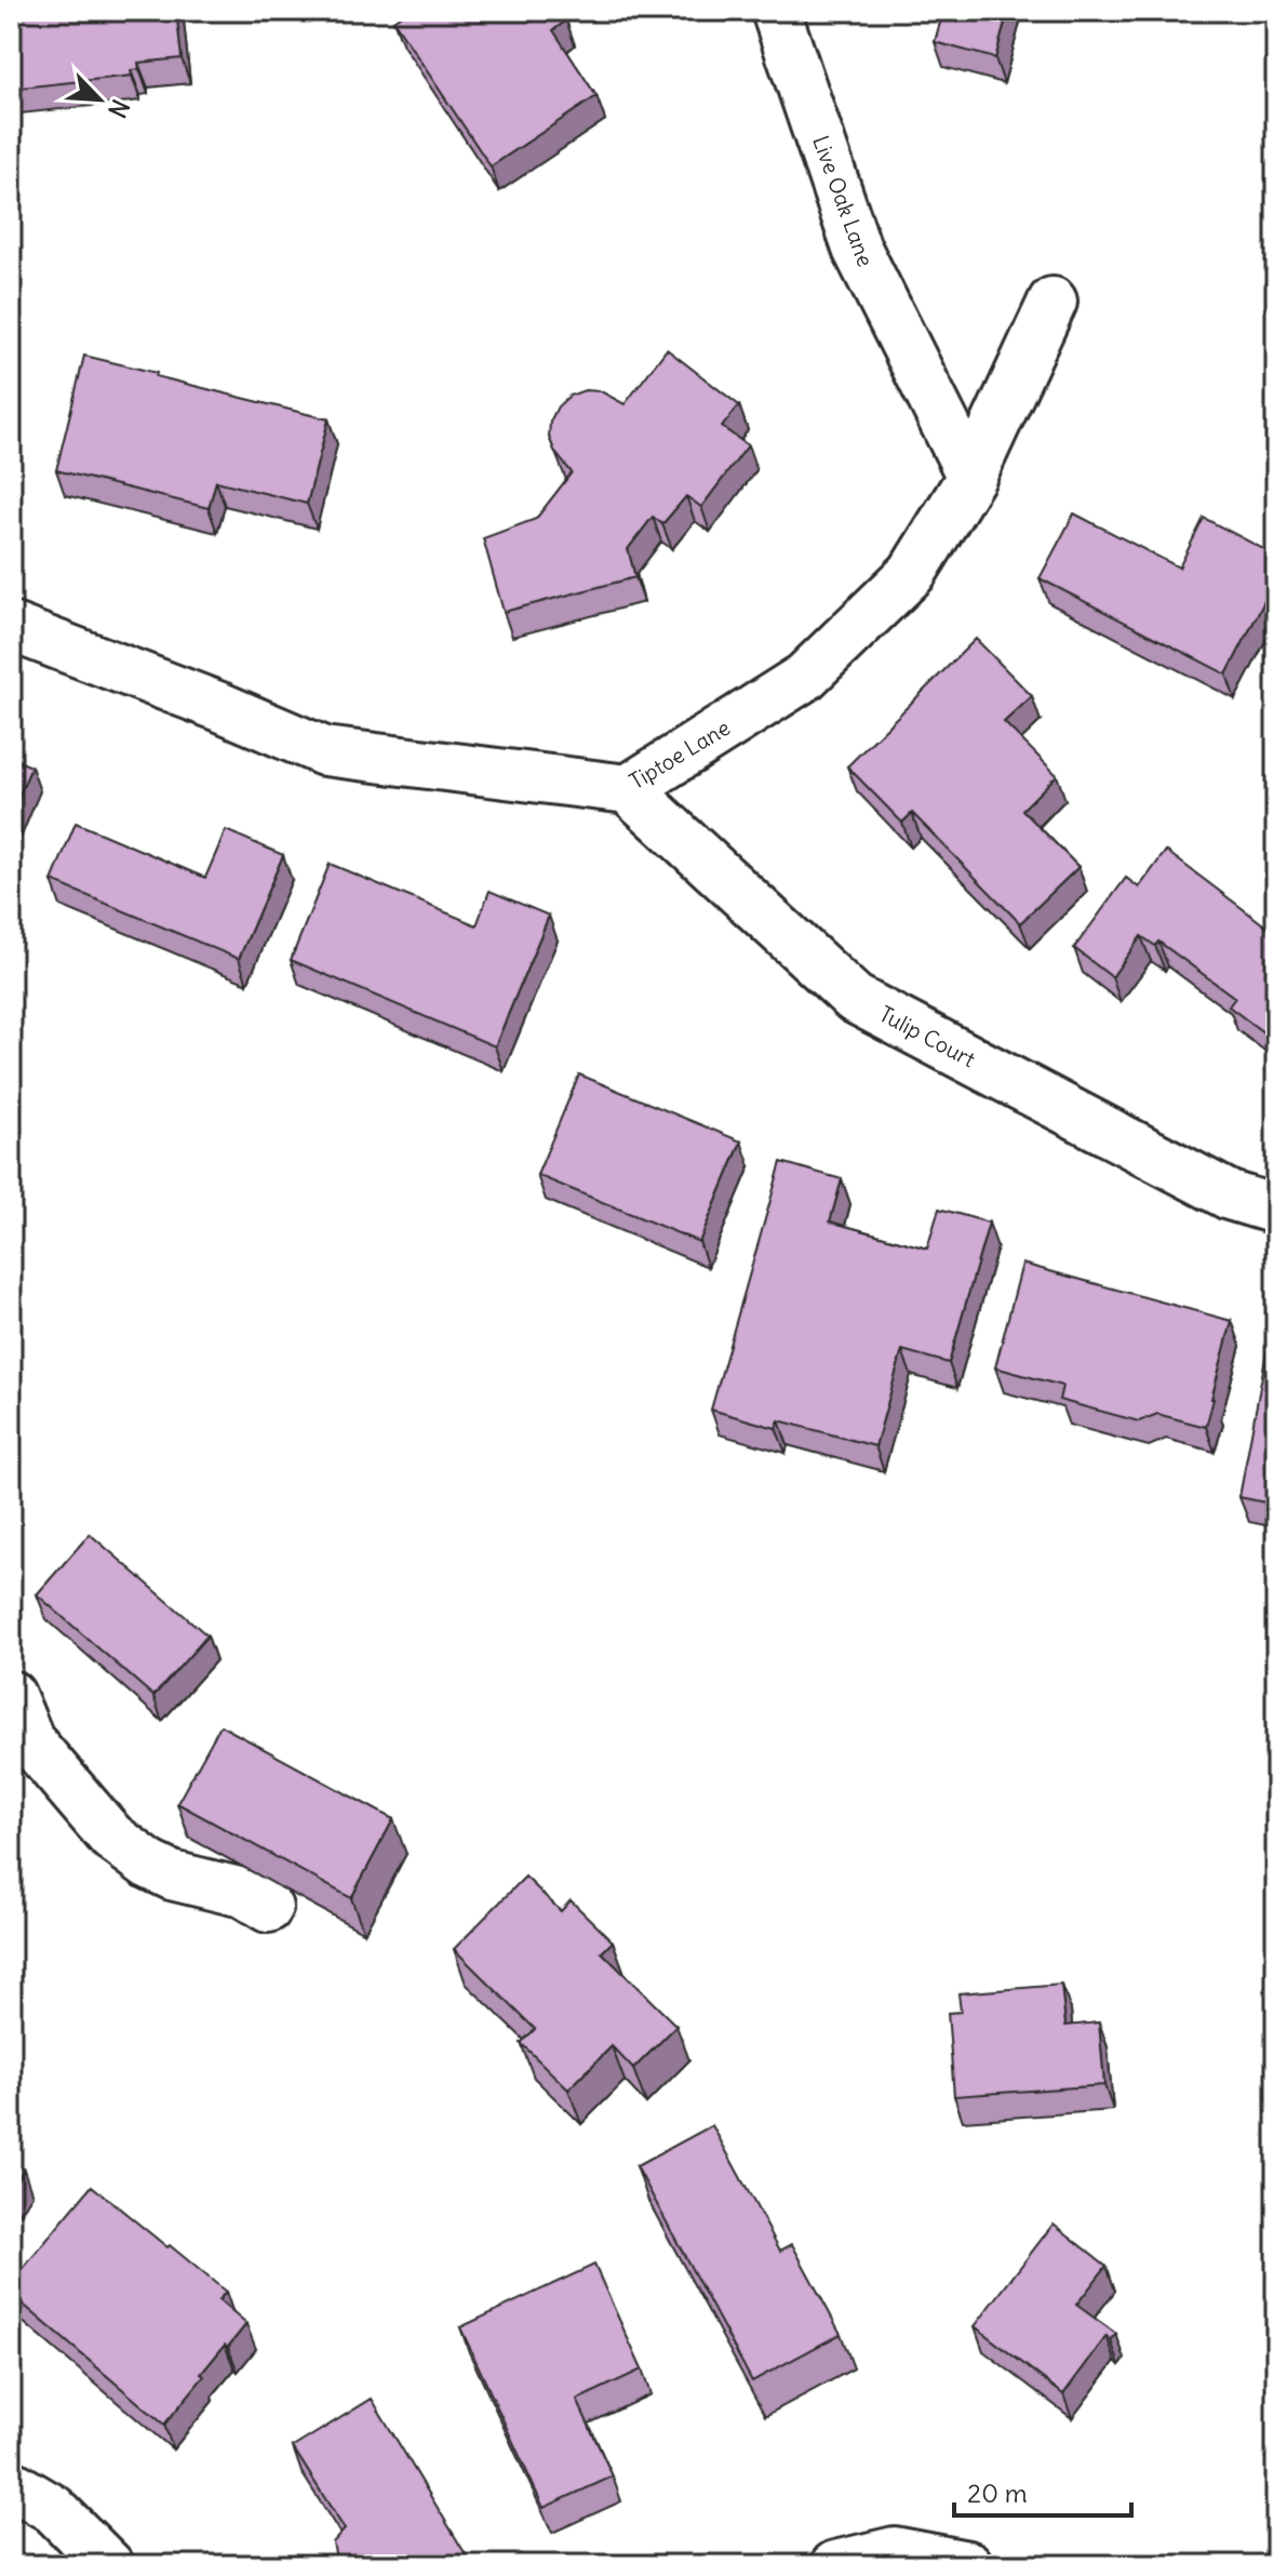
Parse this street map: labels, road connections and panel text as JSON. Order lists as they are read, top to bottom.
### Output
{
  "streets": {
    "street": ["Live Oak Lane", "Tiptoe Lane", "Tulip Court"]
  },
  "crossings": [
    ["Live Oak Lane", "Tiptoe Lane"],
    ["Tiptoe Lane", "Tulip Court"]
  ],
  "scale_bar": "20 m",
  "north": "bottom right"
}
